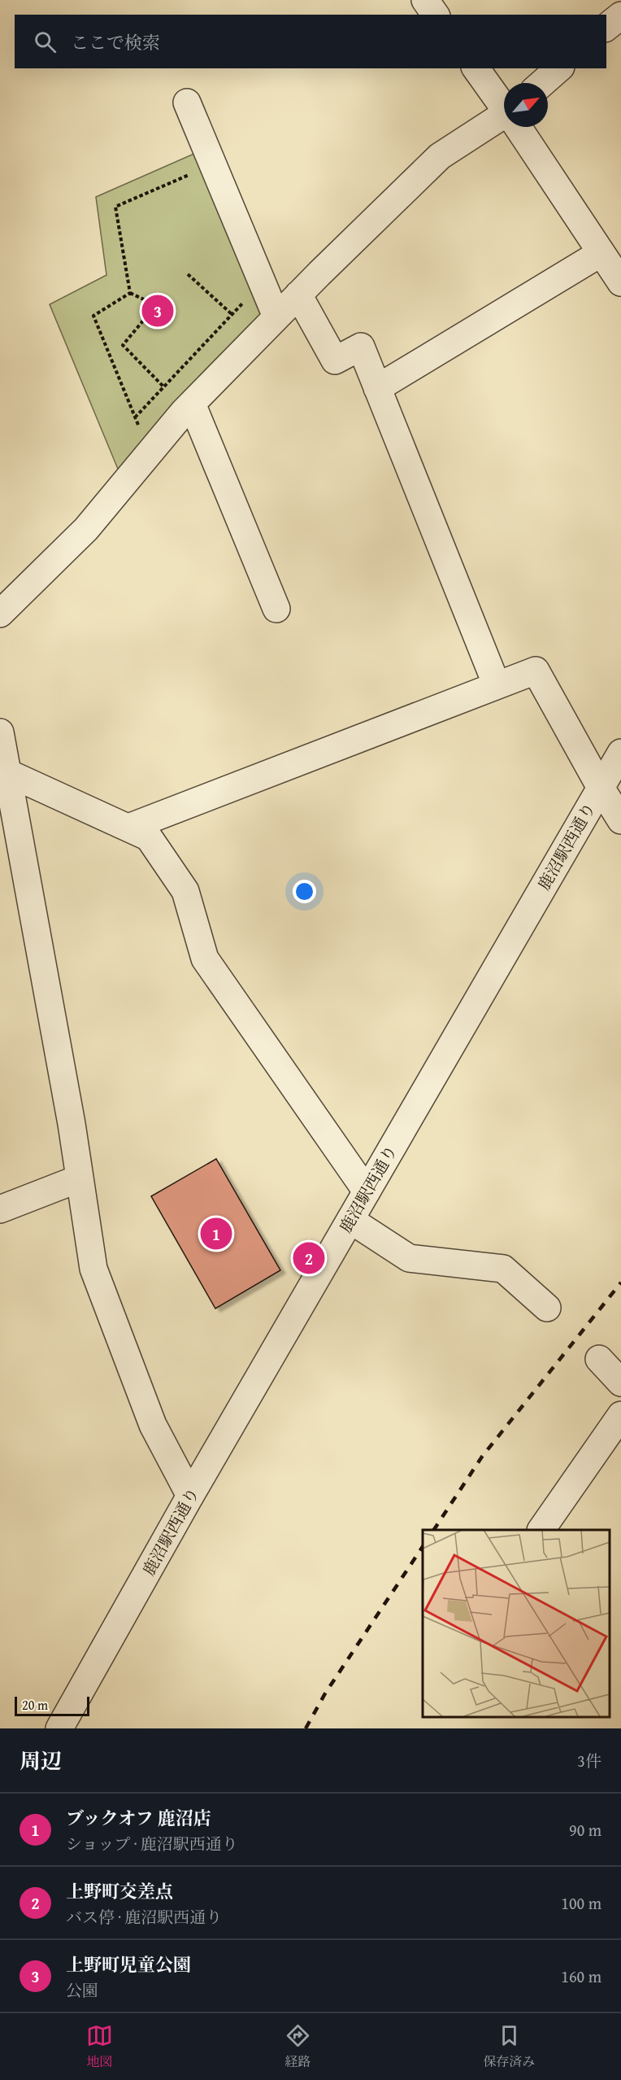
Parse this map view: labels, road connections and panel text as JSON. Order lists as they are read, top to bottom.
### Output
{
  "streets": {
    "street": ["鹿沼駅西通り"]
  },
  "scale_bar": "20 m",
  "north": "top right",
  "page": {
    "search": "ここで検索",
    "pins": ["3", "1", "2"],
    "scale": "20 m",
    "heading": ["周辺", "3件"],
    "list": [
      {
        "mark": "1",
        "name": "ブックオフ 鹿沼店",
        "note": "ショップ · 鹿沼駅西通り",
        "value": "90 m"
      },
      {
        "mark": "2",
        "name": "上野町交差点",
        "note": "バス停 · 鹿沼駅西通り",
        "value": "100 m"
      },
      {
        "mark": "3",
        "name": "上野町児童公園",
        "note": "公園",
        "value": "160 m"
      }
    ],
    "nav": ["地図", "経路", "保存済み"]
  }
}
